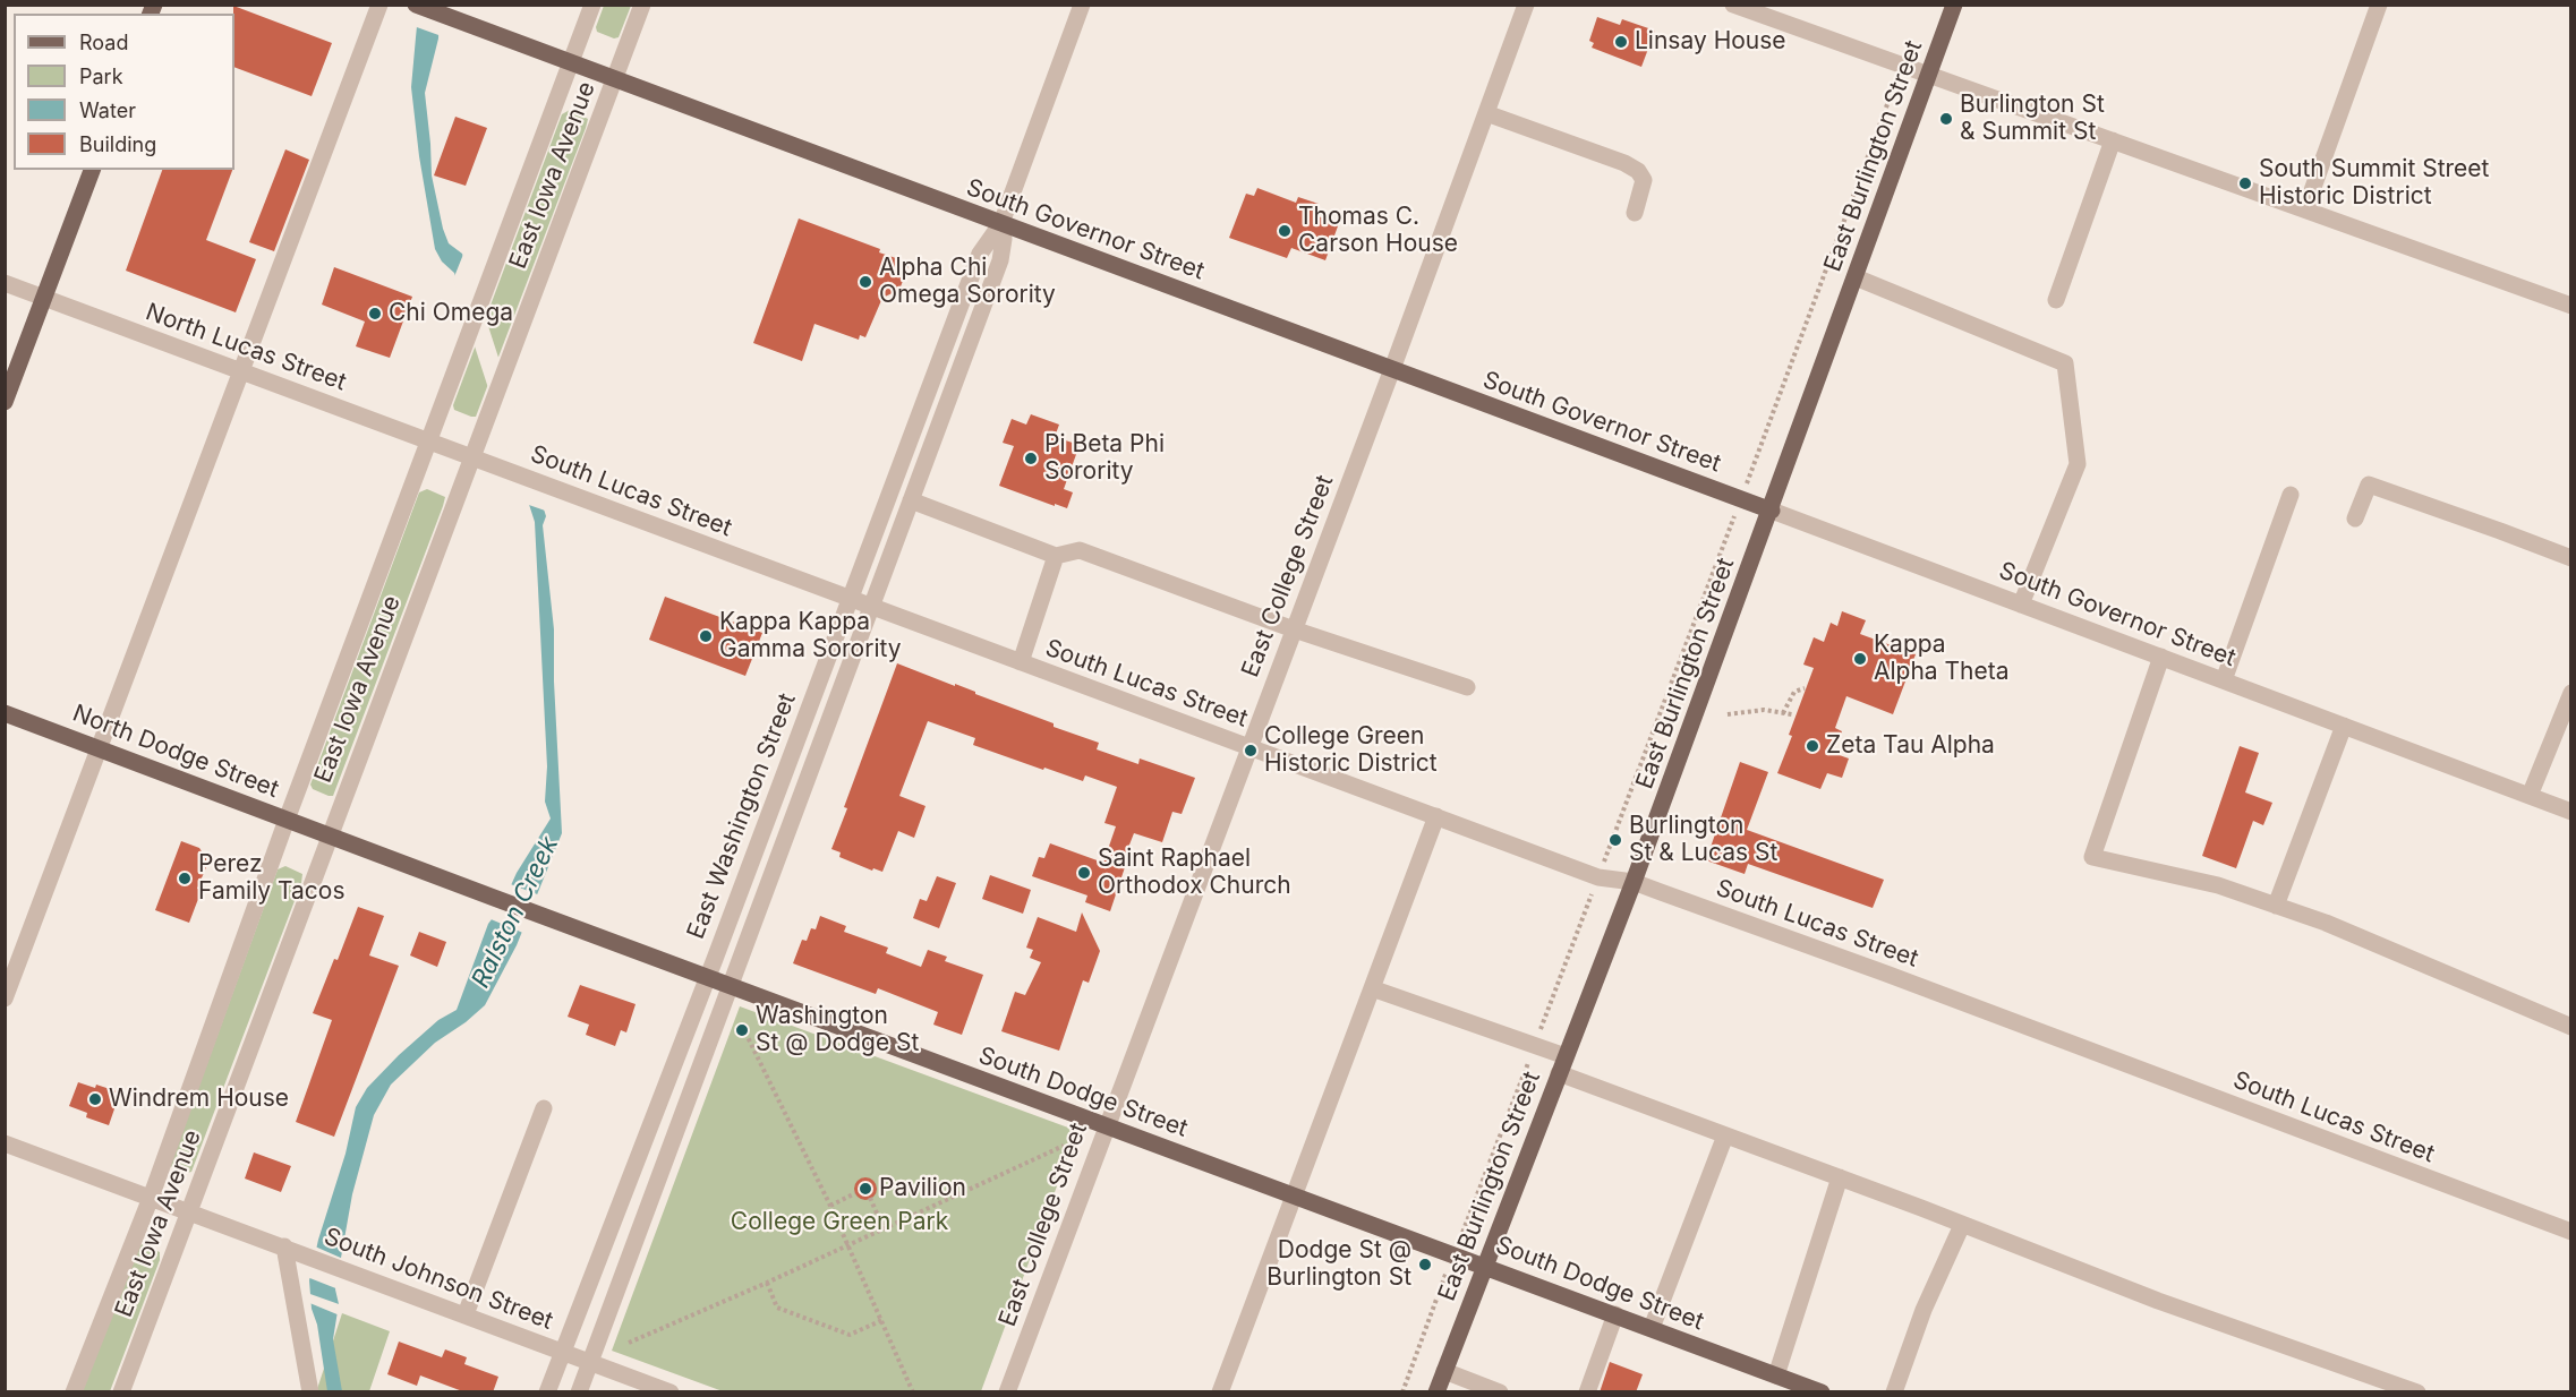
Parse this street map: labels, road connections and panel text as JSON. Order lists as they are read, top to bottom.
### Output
{
  "streets": {
    "main road": [
      "East Burlington Street",
      "South Governor Street",
      "North Dodge Street",
      "South Dodge Street"
    ],
    "street": [
      "East Iowa Avenue",
      "North Lucas Street",
      "South Lucas Street",
      "East College Street",
      "East Washington Street",
      "South Johnson Street"
    ]
  },
  "crossings": [
    ["East Burlington Street", "South Governor Street"],
    ["East Burlington Street", "South Lucas Street"],
    ["East Burlington Street", "South Dodge Street"],
    ["East Iowa Avenue", "South Governor Street"],
    ["East Iowa Avenue", "North Lucas Street"],
    ["East Iowa Avenue", "South Lucas Street"],
    ["East Iowa Avenue", "North Dodge Street"],
    ["East Iowa Avenue", "South Dodge Street"],
    ["East Iowa Avenue", "South Johnson Street"],
    ["South Governor Street", "East College Street"],
    ["South Governor Street", "East Washington Street"],
    ["North Lucas Street", "South Lucas Street"],
    ["South Lucas Street", "East College Street"],
    ["South Lucas Street", "East Washington Street"],
    ["East College Street", "South Dodge Street"],
    ["North Dodge Street", "South Dodge Street"],
    ["East Washington Street", "South Dodge Street"],
    ["East Washington Street", "South Johnson Street"]
  ],
  "water": ["Ralston Creek"],
  "parks": ["College Green Park"],
  "places": [
    "Linsay House",
    "Burlington St & Summit St",
    "South Summit Street Historic District",
    "Thomas C. Carson House",
    "Alpha Chi Omega Sorority",
    "Chi Omega",
    "Pi Beta Phi Sorority",
    "Kappa Kappa Gamma Sorority",
    "Kappa Alpha Theta",
    "Zeta Tau Alpha",
    "College Green Historic District",
    "Burlington St & Lucas St",
    "Saint Raphael Orthodox Church",
    "Perez Family Tacos",
    "Washington St @ Dodge St",
    "Windrem House",
    "Pavilion",
    "Dodge St @ Burlington St"
  ],
  "legend": [
    "Road",
    "Park",
    "Water",
    "Building"
  ]
}
